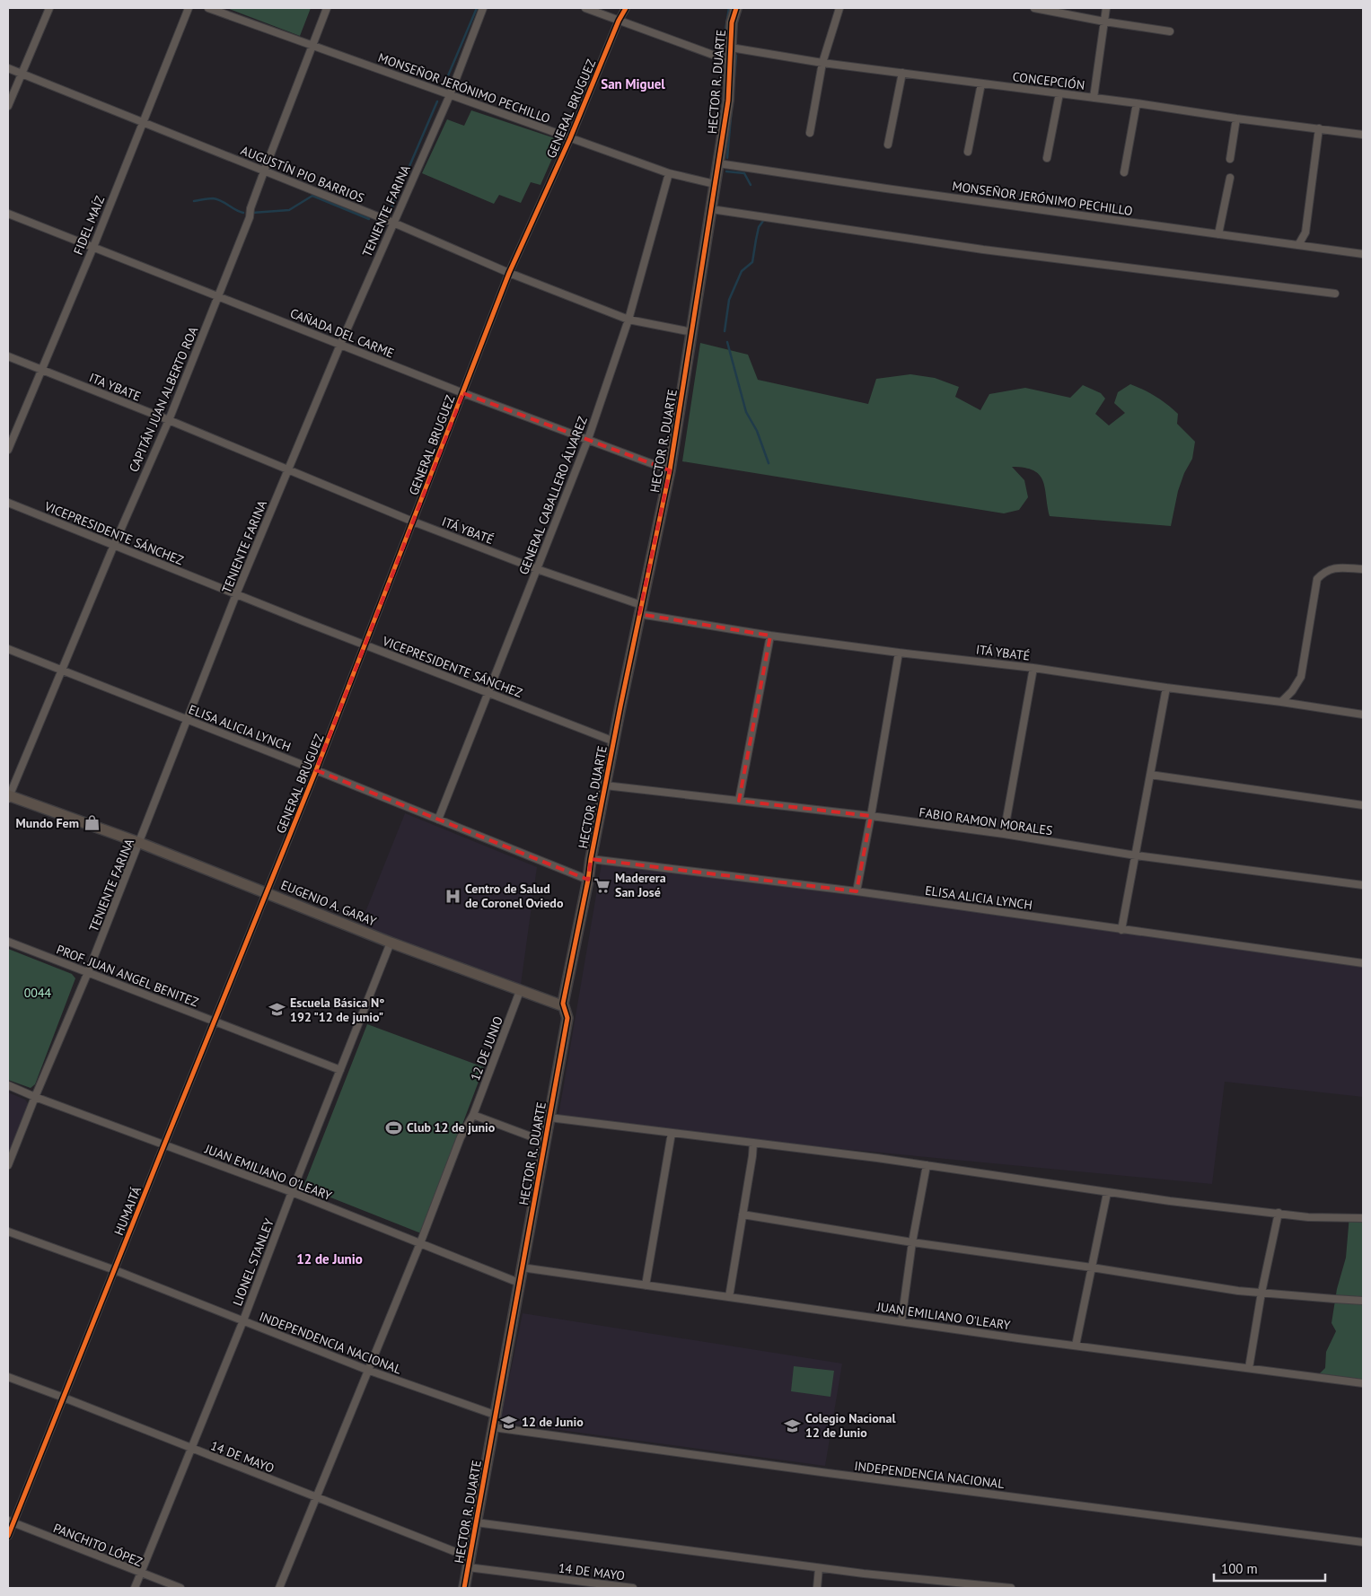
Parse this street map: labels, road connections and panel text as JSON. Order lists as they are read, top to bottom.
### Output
{
  "streets": {
    "street": [
      "CONCEPCIÓN",
      "HECTOR R. DUARTE",
      "MONSEÑOR JERÓNIMO PECHILLO",
      "GENERAL BRUGUEZ",
      "AUGUSTÍN PIO BARRIOS",
      "TENIENTE FARINA",
      "FIDEL MAÍZ",
      "CAÑADA DEL CARME",
      "ITA YBATE",
      "CAPITÁN JUAN ALBERTO ROA",
      "GENERAL CABALLERO ÁLVAREZ",
      "ITÁ YBATÉ",
      "VICEPRESIDENTE SÁNCHEZ",
      "ELISA ALICIA LYNCH",
      "FABIO RAMON MORALES",
      "EUGENIO A. GARAY",
      "PROF. JUAN ANGEL BENITEZ",
      "12 DE JUNIO",
      "JUAN EMILIANO O'LEARY",
      "HUMAITÁ",
      "LIONEL STANLEY",
      "INDEPENDENCIA NACIONAL",
      "14 DE MAYO",
      "PANCHITO LÓPEZ"
    ]
  },
  "crossings": [
    ["CONCEPCIÓN", "HECTOR R. DUARTE"],
    ["HECTOR R. DUARTE", "MONSEÑOR JERÓNIMO PECHILLO"],
    ["HECTOR R. DUARTE", "AUGUSTÍN PIO BARRIOS"],
    ["HECTOR R. DUARTE", "CAÑADA DEL CARME"],
    ["HECTOR R. DUARTE", "ITÁ YBATÉ"],
    ["HECTOR R. DUARTE", "VICEPRESIDENTE SÁNCHEZ"],
    ["HECTOR R. DUARTE", "ELISA ALICIA LYNCH"],
    ["HECTOR R. DUARTE", "FABIO RAMON MORALES"],
    ["HECTOR R. DUARTE", "EUGENIO A. GARAY"],
    ["HECTOR R. DUARTE", "JUAN EMILIANO O'LEARY"],
    ["HECTOR R. DUARTE", "INDEPENDENCIA NACIONAL"],
    ["HECTOR R. DUARTE", "14 DE MAYO"],
    ["MONSEÑOR JERÓNIMO PECHILLO", "GENERAL BRUGUEZ"],
    ["MONSEÑOR JERÓNIMO PECHILLO", "TENIENTE FARINA"],
    ["MONSEÑOR JERÓNIMO PECHILLO", "CAPITÁN JUAN ALBERTO ROA"],
    ["MONSEÑOR JERÓNIMO PECHILLO", "GENERAL CABALLERO ÁLVAREZ"],
    ["GENERAL BRUGUEZ", "AUGUSTÍN PIO BARRIOS"],
    ["GENERAL BRUGUEZ", "CAÑADA DEL CARME"],
    ["GENERAL BRUGUEZ", "ITÁ YBATÉ"],
    ["GENERAL BRUGUEZ", "VICEPRESIDENTE SÁNCHEZ"],
    ["GENERAL BRUGUEZ", "ELISA ALICIA LYNCH"],
    ["GENERAL BRUGUEZ", "EUGENIO A. GARAY"],
    ["GENERAL BRUGUEZ", "HUMAITÁ"],
    ["AUGUSTÍN PIO BARRIOS", "TENIENTE FARINA"],
    ["AUGUSTÍN PIO BARRIOS", "FIDEL MAÍZ"],
    ["AUGUSTÍN PIO BARRIOS", "CAPITÁN JUAN ALBERTO ROA"],
    ["AUGUSTÍN PIO BARRIOS", "GENERAL CABALLERO ÁLVAREZ"],
    ["TENIENTE FARINA", "CAÑADA DEL CARME"],
    ["TENIENTE FARINA", "ITA YBATE"],
    ["TENIENTE FARINA", "ITÁ YBATÉ"],
    ["TENIENTE FARINA", "VICEPRESIDENTE SÁNCHEZ"],
    ["TENIENTE FARINA", "ELISA ALICIA LYNCH"],
    ["TENIENTE FARINA", "EUGENIO A. GARAY"],
    ["TENIENTE FARINA", "PROF. JUAN ANGEL BENITEZ"],
    ["TENIENTE FARINA", "JUAN EMILIANO O'LEARY"],
    ["FIDEL MAÍZ", "CAÑADA DEL CARME"],
    ["FIDEL MAÍZ", "ITA YBATE"],
    ["CAÑADA DEL CARME", "CAPITÁN JUAN ALBERTO ROA"],
    ["CAÑADA DEL CARME", "GENERAL CABALLERO ÁLVAREZ"],
    ["ITA YBATE", "CAPITÁN JUAN ALBERTO ROA"],
    ["ITA YBATE", "ITÁ YBATÉ"],
    ["CAPITÁN JUAN ALBERTO ROA", "VICEPRESIDENTE SÁNCHEZ"],
    ["CAPITÁN JUAN ALBERTO ROA", "ELISA ALICIA LYNCH"],
    ["CAPITÁN JUAN ALBERTO ROA", "EUGENIO A. GARAY"],
    ["GENERAL CABALLERO ÁLVAREZ", "ITÁ YBATÉ"],
    ["GENERAL CABALLERO ÁLVAREZ", "VICEPRESIDENTE SÁNCHEZ"],
    ["GENERAL CABALLERO ÁLVAREZ", "ELISA ALICIA LYNCH"],
    ["EUGENIO A. GARAY", "12 DE JUNIO"],
    ["EUGENIO A. GARAY", "HUMAITÁ"],
    ["EUGENIO A. GARAY", "LIONEL STANLEY"],
    ["PROF. JUAN ANGEL BENITEZ", "HUMAITÁ"],
    ["PROF. JUAN ANGEL BENITEZ", "LIONEL STANLEY"],
    ["12 DE JUNIO", "JUAN EMILIANO O'LEARY"],
    ["12 DE JUNIO", "INDEPENDENCIA NACIONAL"],
    ["12 DE JUNIO", "14 DE MAYO"],
    ["JUAN EMILIANO O'LEARY", "HUMAITÁ"],
    ["JUAN EMILIANO O'LEARY", "LIONEL STANLEY"],
    ["HUMAITÁ", "INDEPENDENCIA NACIONAL"],
    ["HUMAITÁ", "14 DE MAYO"],
    ["HUMAITÁ", "PANCHITO LÓPEZ"],
    ["LIONEL STANLEY", "INDEPENDENCIA NACIONAL"],
    ["LIONEL STANLEY", "14 DE MAYO"],
    ["LIONEL STANLEY", "PANCHITO LÓPEZ"]
  ],
  "districts": ["San Miguel", "12 de Junio"],
  "parks": ["0044"],
  "places": {
    "shop": ["Mundo Fem"],
    "supermarket": ["Maderera San José"],
    "hospital": ["Centro de Salud de Coronel Oviedo"],
    "school or university": ["Escuela Básica N° 192 \"12 de junio\"", "12 de Junio", "Colegio Nacional 12 de Junio"],
    "sports": ["Club 12 de junio"]
  },
  "scale_bar": "100 m"
}
